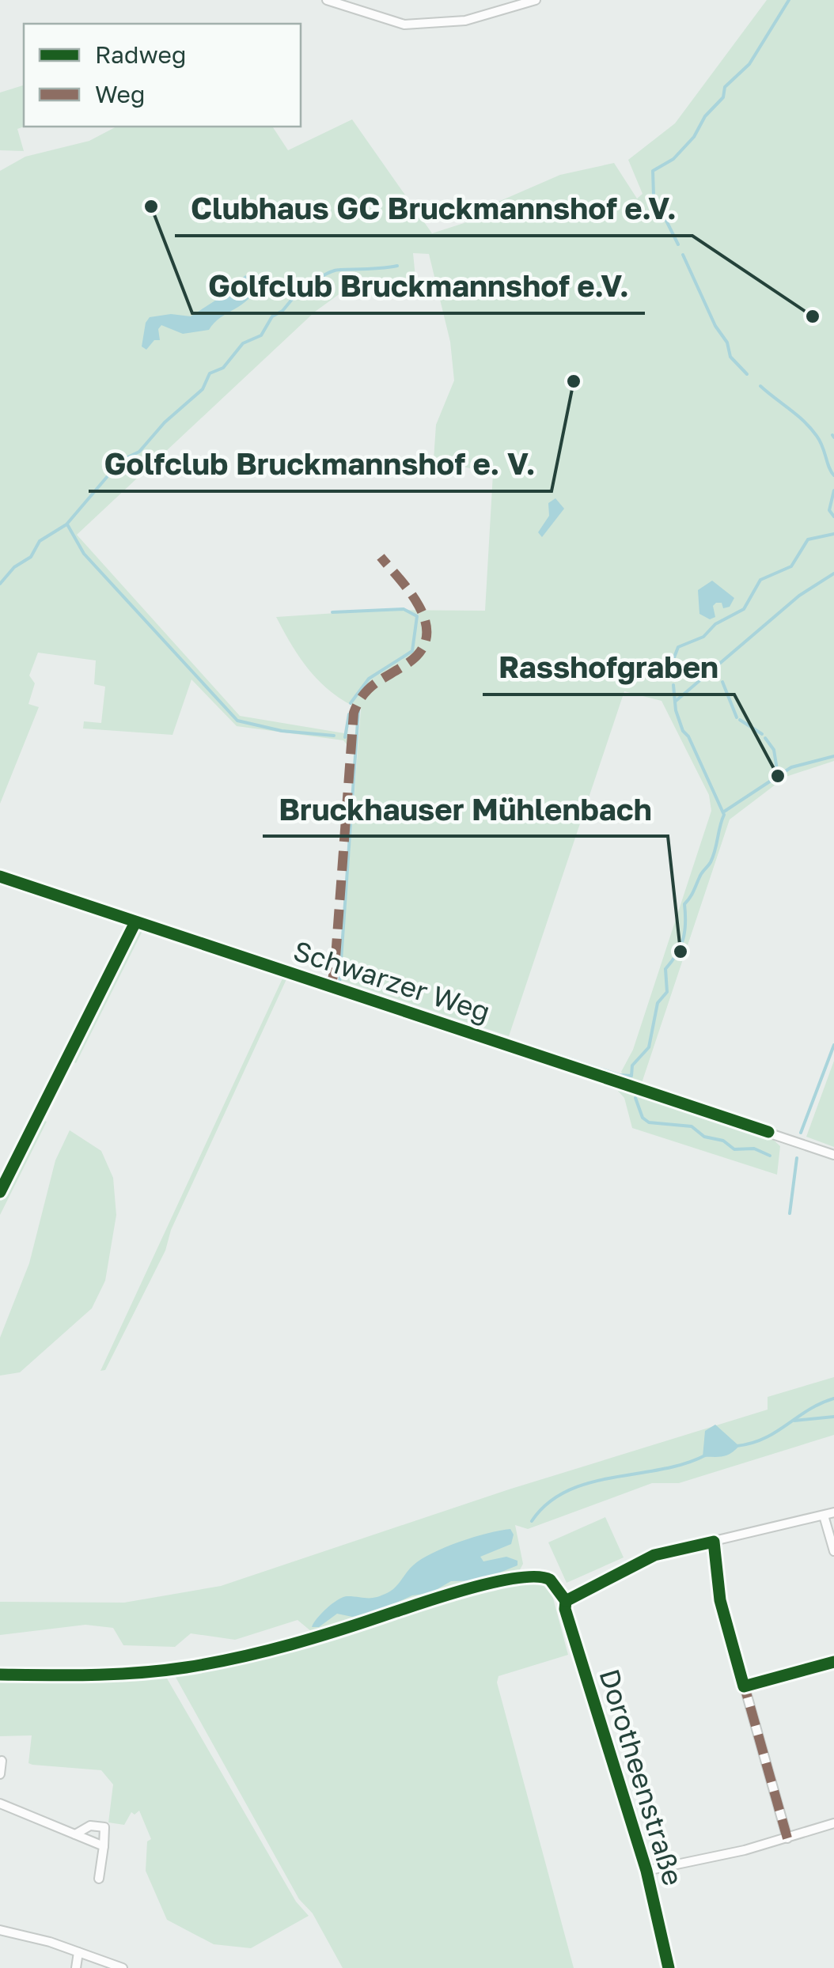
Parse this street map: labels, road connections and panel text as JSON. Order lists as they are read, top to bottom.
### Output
{
  "streets": {
    "street": ["Schwarzer Weg", "Dorotheenstraße"]
  },
  "places": [
    "Golfclub Bruckmannshof e.V.",
    "Clubhaus GC Bruckmannshof e.V.",
    "Golfclub Bruckmannshof e. V.",
    "Rasshofgraben",
    "Bruckhauser Mühlenbach"
  ],
  "legend": ["Radweg", "Weg"]
}
